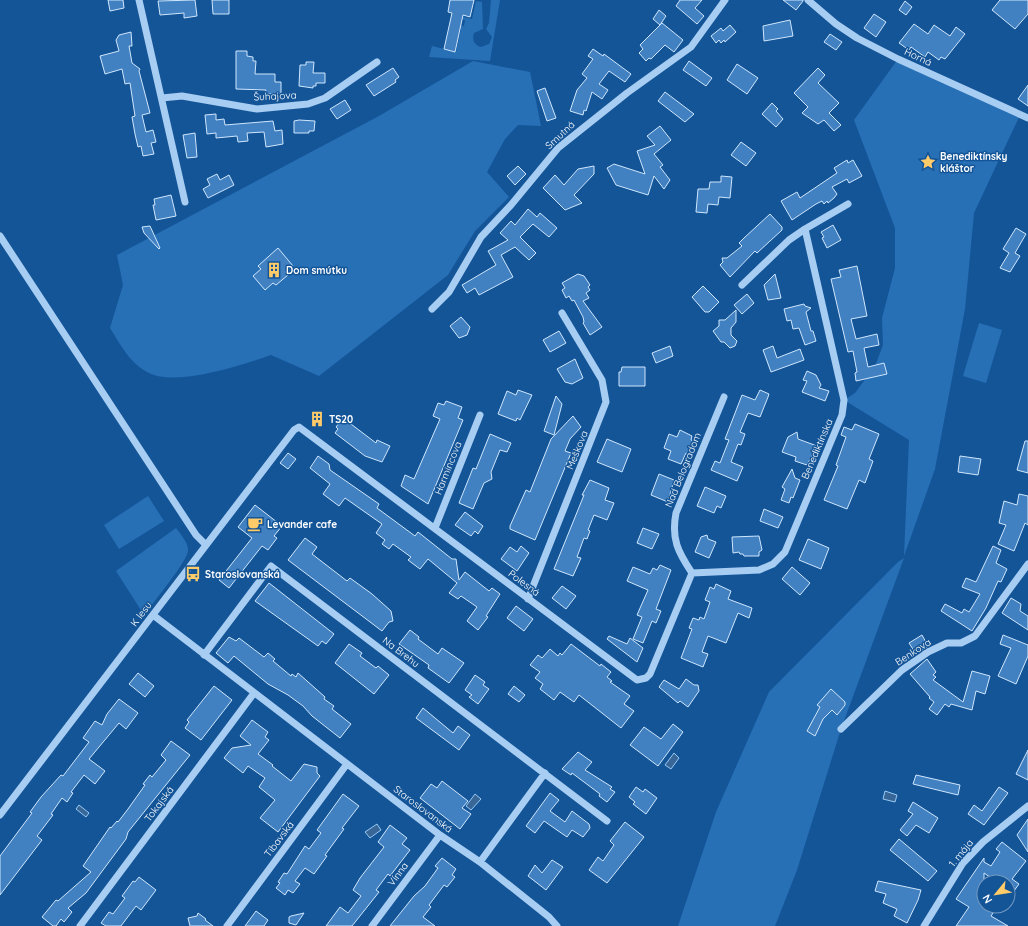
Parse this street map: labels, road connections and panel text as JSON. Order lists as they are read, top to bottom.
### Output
{
  "streets": {
    "street": [
      "Horná",
      "Šuhajova",
      "Smutná",
      "Benediktínska",
      "Meškova",
      "Harmincova",
      "Nad Belogradom",
      "Polesná",
      "K lesu",
      "Na Brehu",
      "Benkova",
      "Tokajská",
      "Staroslovanská",
      "Tibavská",
      "1. mája",
      "Vínna"
    ]
  },
  "crossings": [
    ["Benediktínska", "Nad Belogradom"],
    ["Benediktínska", "Polesná"],
    ["Meškova", "Polesná"],
    ["Harmincova", "Polesná"],
    ["Nad Belogradom", "Polesná"],
    ["Polesná", "K lesu"],
    ["K lesu", "Staroslovanská"],
    ["Na Brehu", "Staroslovanská"],
    ["Tokajská", "Staroslovanská"],
    ["Staroslovanská", "Tibavská"],
    ["Staroslovanská", "Vínna"]
  ],
  "places": {
    "place": ["Benediktínsky kláštor"],
    "building": ["Dom smútku", "TS20"],
    "cafe": ["Levander cafe"],
    "bus stop": ["Staroslovanská"]
  },
  "north": "bottom left"
}
